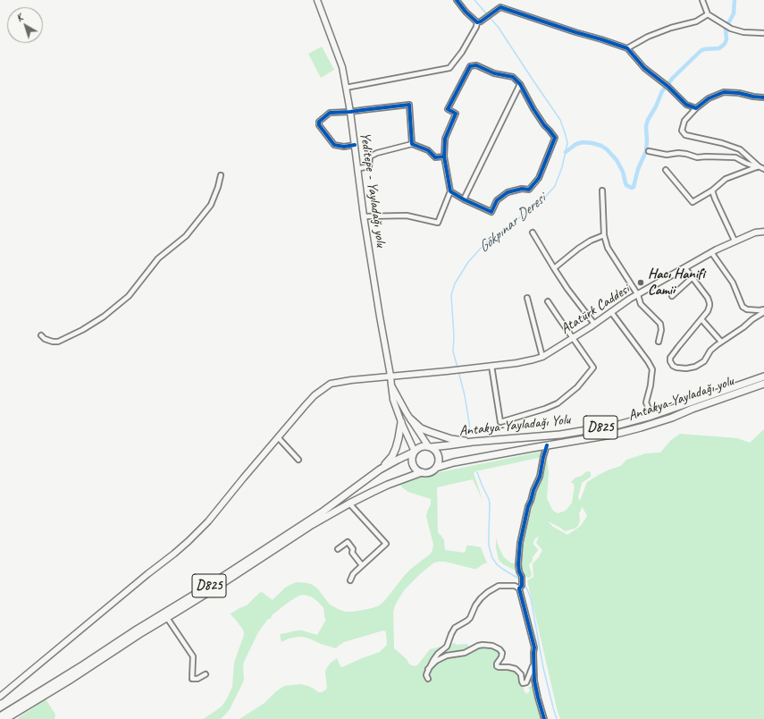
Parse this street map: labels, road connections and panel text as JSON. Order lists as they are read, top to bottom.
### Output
{
  "streets": {
    "highway": ["Antakya-Yayladağı yolu", "Antakya-Yayladağı Yolu", "D825"],
    "main road": ["Yeditepe - Yayladağı yolu", "Atatürk Caddesi"]
  },
  "crossings": [
    ["Yeditepe - Yayladağı yolu", "Atatürk Caddesi"],
    ["Yeditepe - Yayladağı yolu", "Antakya-Yayladağı yolu"],
    ["Yeditepe - Yayladağı yolu", "Antakya-Yayladağı Yolu"],
    ["Yeditepe - Yayladağı yolu", "D825"],
    ["Antakya-Yayladağı yolu", "Antakya-Yayladağı Yolu"],
    ["Antakya-Yayladağı yolu", "D825"],
    ["Antakya-Yayladağı Yolu", "D825"]
  ],
  "water": ["Gökpınar Deresi"],
  "places": ["Hacı Hanifi Camii"],
  "north": "top left"
}
